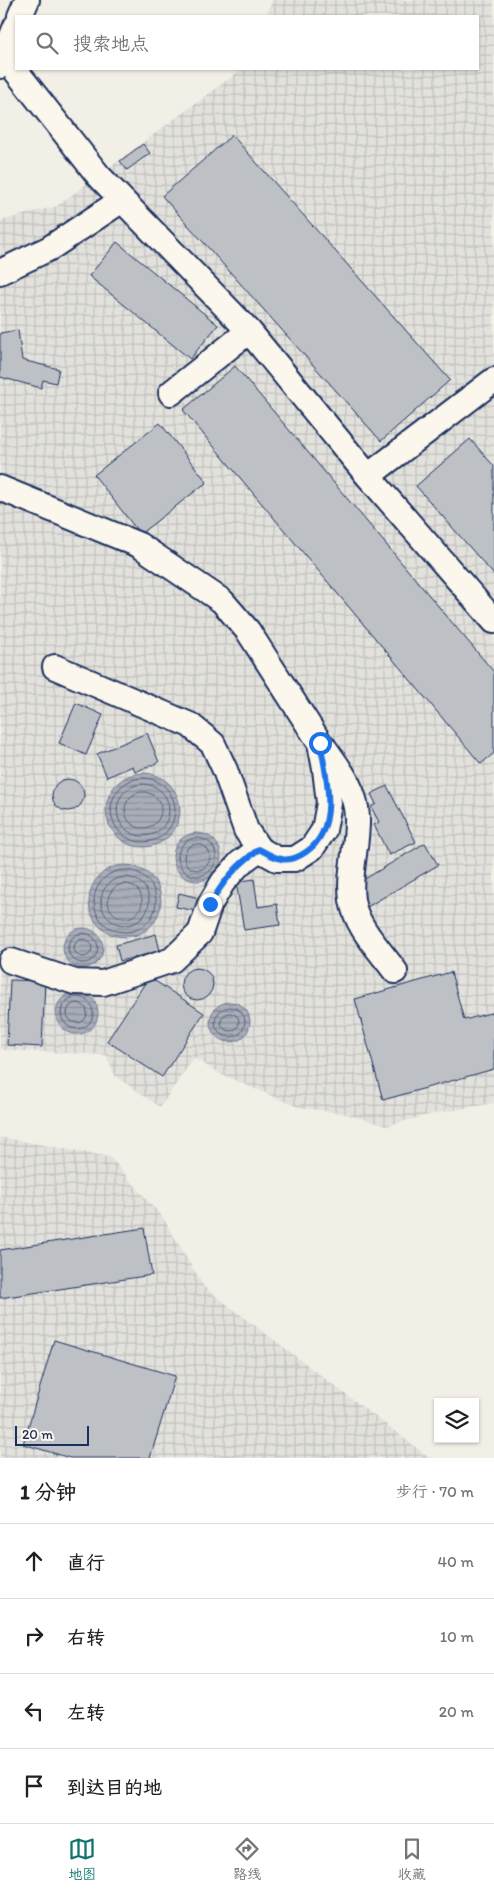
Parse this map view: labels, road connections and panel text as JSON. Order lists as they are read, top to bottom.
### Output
{
  "scale_bar": "20 m",
  "page": {
    "search": "搜索地点",
    "scale": "20 m",
    "heading": ["1 分钟", "步行 · 70 m"],
    "list": [
      ["直行", "40 m"],
      ["右转", "10 m"],
      ["左转", "20 m"],
      "到达目的地"
    ],
    "nav": ["地图", "路线", "收藏"]
  }
}
